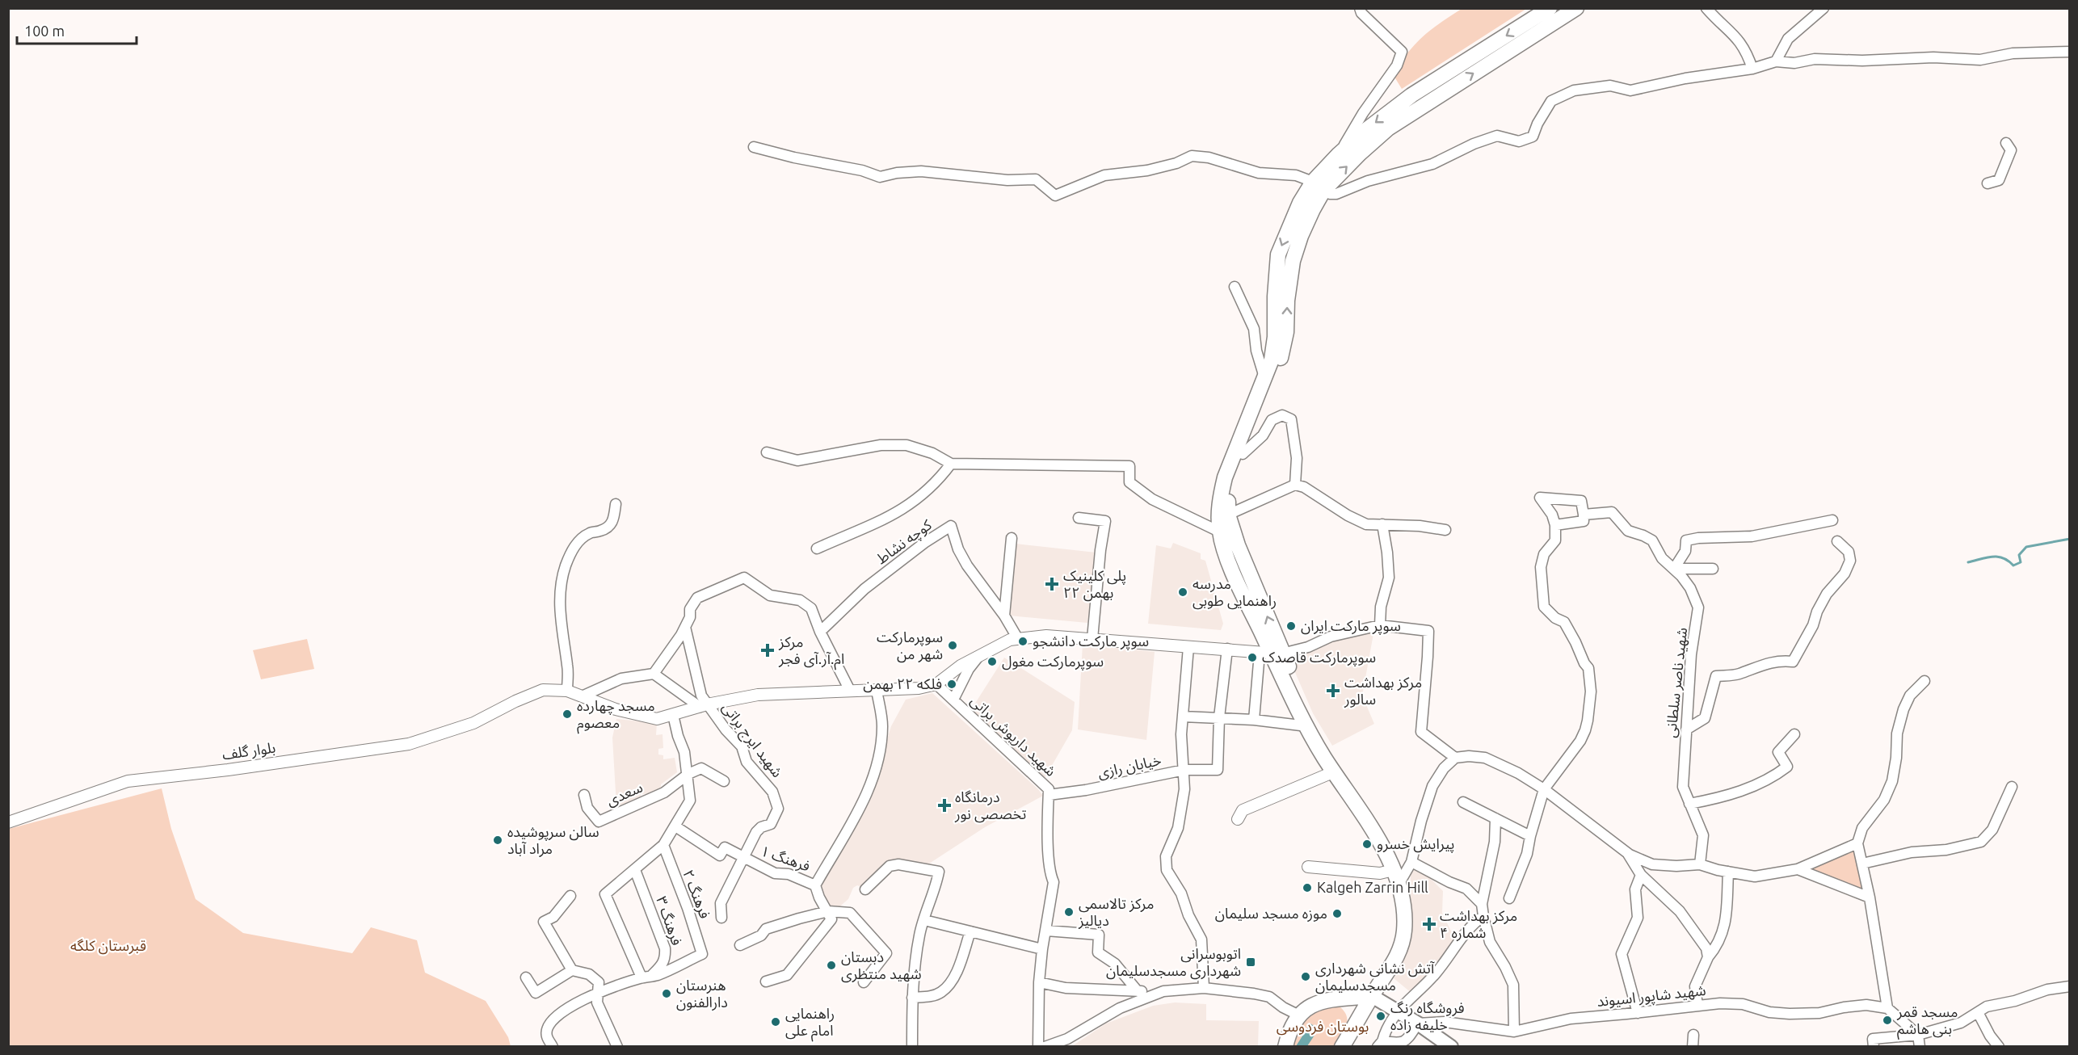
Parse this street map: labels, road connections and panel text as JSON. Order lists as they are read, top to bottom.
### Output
{
  "streets": {
    "street": [
      "کوچه نشاط",
      "شهید ناصر سلطانی",
      "شهید داریوش براتی",
      "شهید ایرج براتی",
      "بلوار گلف",
      "خیابان رازی",
      "سعدی",
      "فرهنگ ۱",
      "فرهنگ ۲",
      "فرهنگ ۳",
      "شهید شاپور اسیوند"
    ]
  },
  "crossings": [
    ["شهید داریوش براتی", "بلوار گلف"],
    ["شهید داریوش براتی", "خیابان رازی"],
    ["شهید ایرج براتی", "بلوار گلف"],
    ["شهید ایرج براتی", "فرهنگ ۱"],
    ["فرهنگ ۲", "فرهنگ ۳"]
  ],
  "parks": ["قبرستان کلگه", "بوستان فردوسی"],
  "places": {
    "health": [
      "پلی کلینیک ۲۲ بهمن",
      "مرکز ام.آر.آی فجر",
      "مرکز بهداشت سالور",
      "درمانگاه تخصصی نور",
      "مرکز بهداشت شماره ۴"
    ],
    "other": [
      "مدرسه راهنمایی طوبی",
      "سوپر مارکت ایران",
      "سوپر مارکت دانشجو",
      "سوپرمارکت شهر من",
      "سوپرمارکت قاصدک",
      "سوپرمارکت مغول",
      "فلکه ۲۲ بهمن",
      "مسجد چهارده معصوم",
      "سالن سرپوشیده مراد آباد",
      "پیرایش خسرو",
      "Kalgeh Zarrin Hill",
      "مرکز تالاسمی دیالیز",
      "موزه مسجد سلیمان",
      "دبستان شهید منتظری",
      "آتش نشانی شهرداری مسجدسلیمان",
      "هنرستان دارالفنون",
      "فروشگاه رنگ خلیفه زاده",
      "مسجد قمر بنی هاشم",
      "راهنمایی امام علی"
    ],
    "transit": ["اتوبوسرانی شهرداری مسجدسلیمان"]
  },
  "scale_bar": "100 m"
}
